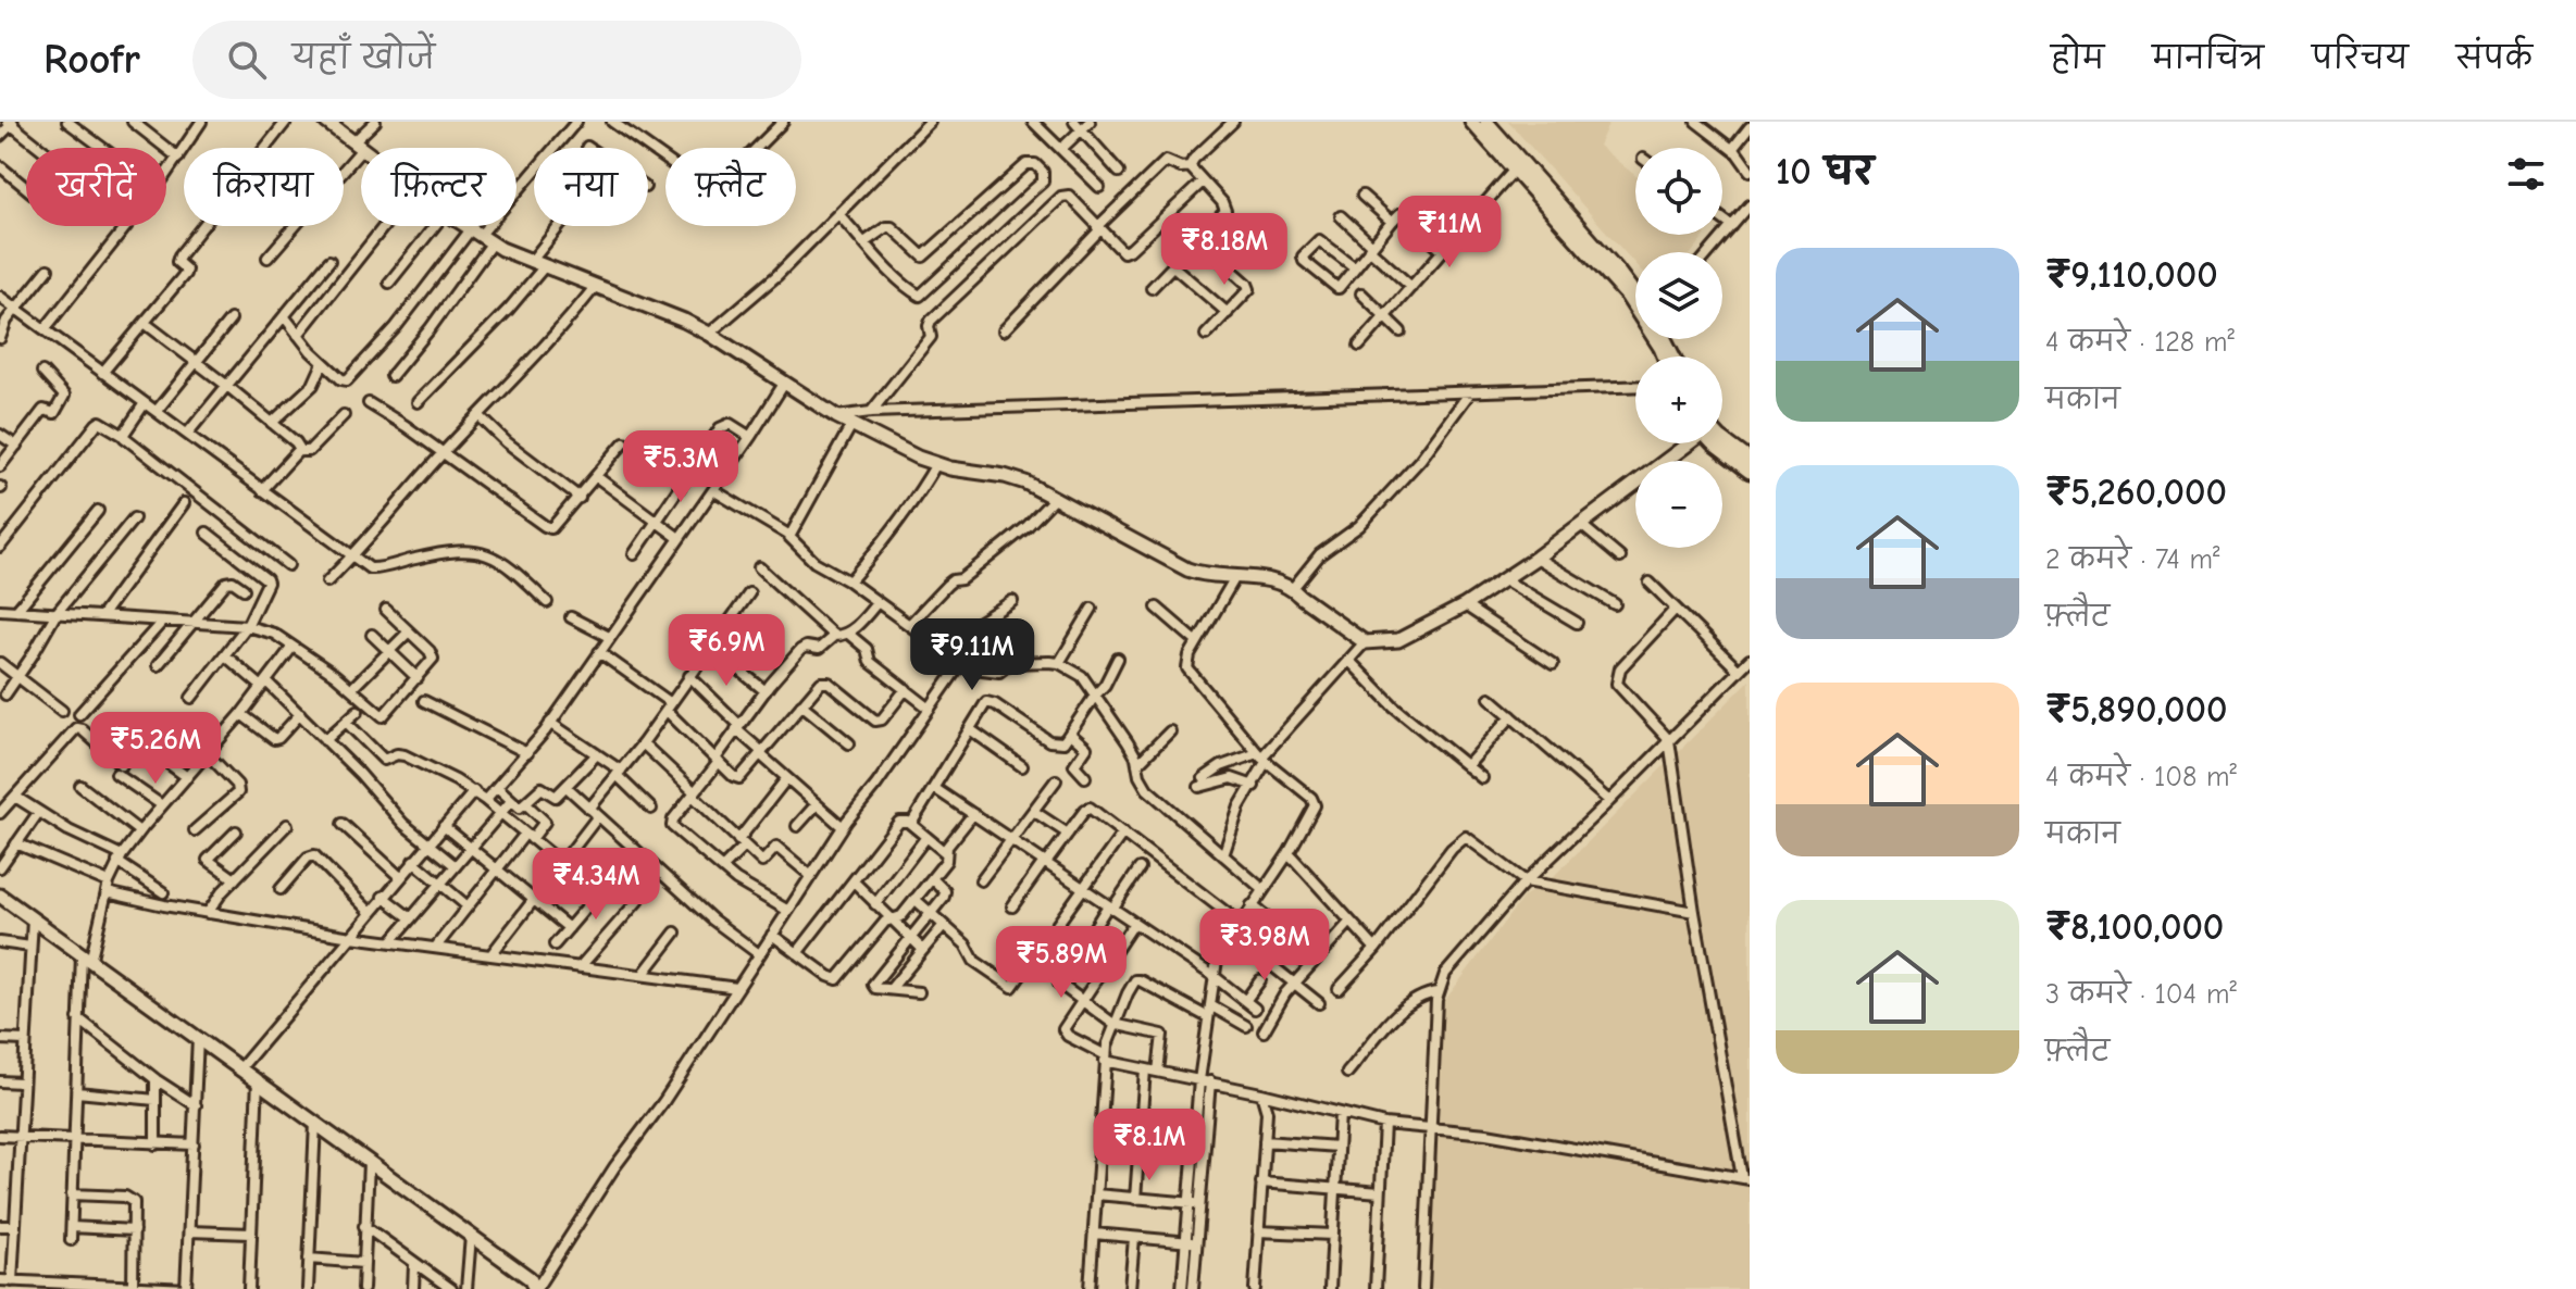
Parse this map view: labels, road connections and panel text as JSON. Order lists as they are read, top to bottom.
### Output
{
  "page": {
    "header": "Roofr",
    "search": "यहाँ खोजें",
    "nav": [
      "होम",
      "मानचित्र",
      "परिचय",
      "संपर्क"
    ],
    "heading": "10 घर",
    "map_buttons": ["+", "−"],
    "chip": [
      "खरीदें",
      "किराया",
      "फ़िल्टर",
      "नया",
      "फ़्लैट"
    ],
    "price": [
      "₹11M",
      "₹8.18M",
      "₹5.3M",
      "₹6.9M",
      "₹9.11M",
      "₹5.26M",
      "₹4.34M",
      "₹3.98M",
      "₹5.89M",
      "₹8.1M"
    ],
    "list": [
      {
        "name": "₹9,110,000",
        "note": "4 कमरे · 128 m² · मकान"
      },
      {
        "name": "₹5,260,000",
        "note": "2 कमरे · 74 m² · फ़्लैट"
      },
      {
        "name": "₹5,890,000",
        "note": "4 कमरे · 108 m² · मकान"
      },
      {
        "name": "₹8,100,000",
        "note": "3 कमरे · 104 m² · फ़्लैट"
      }
    ]
  }
}
